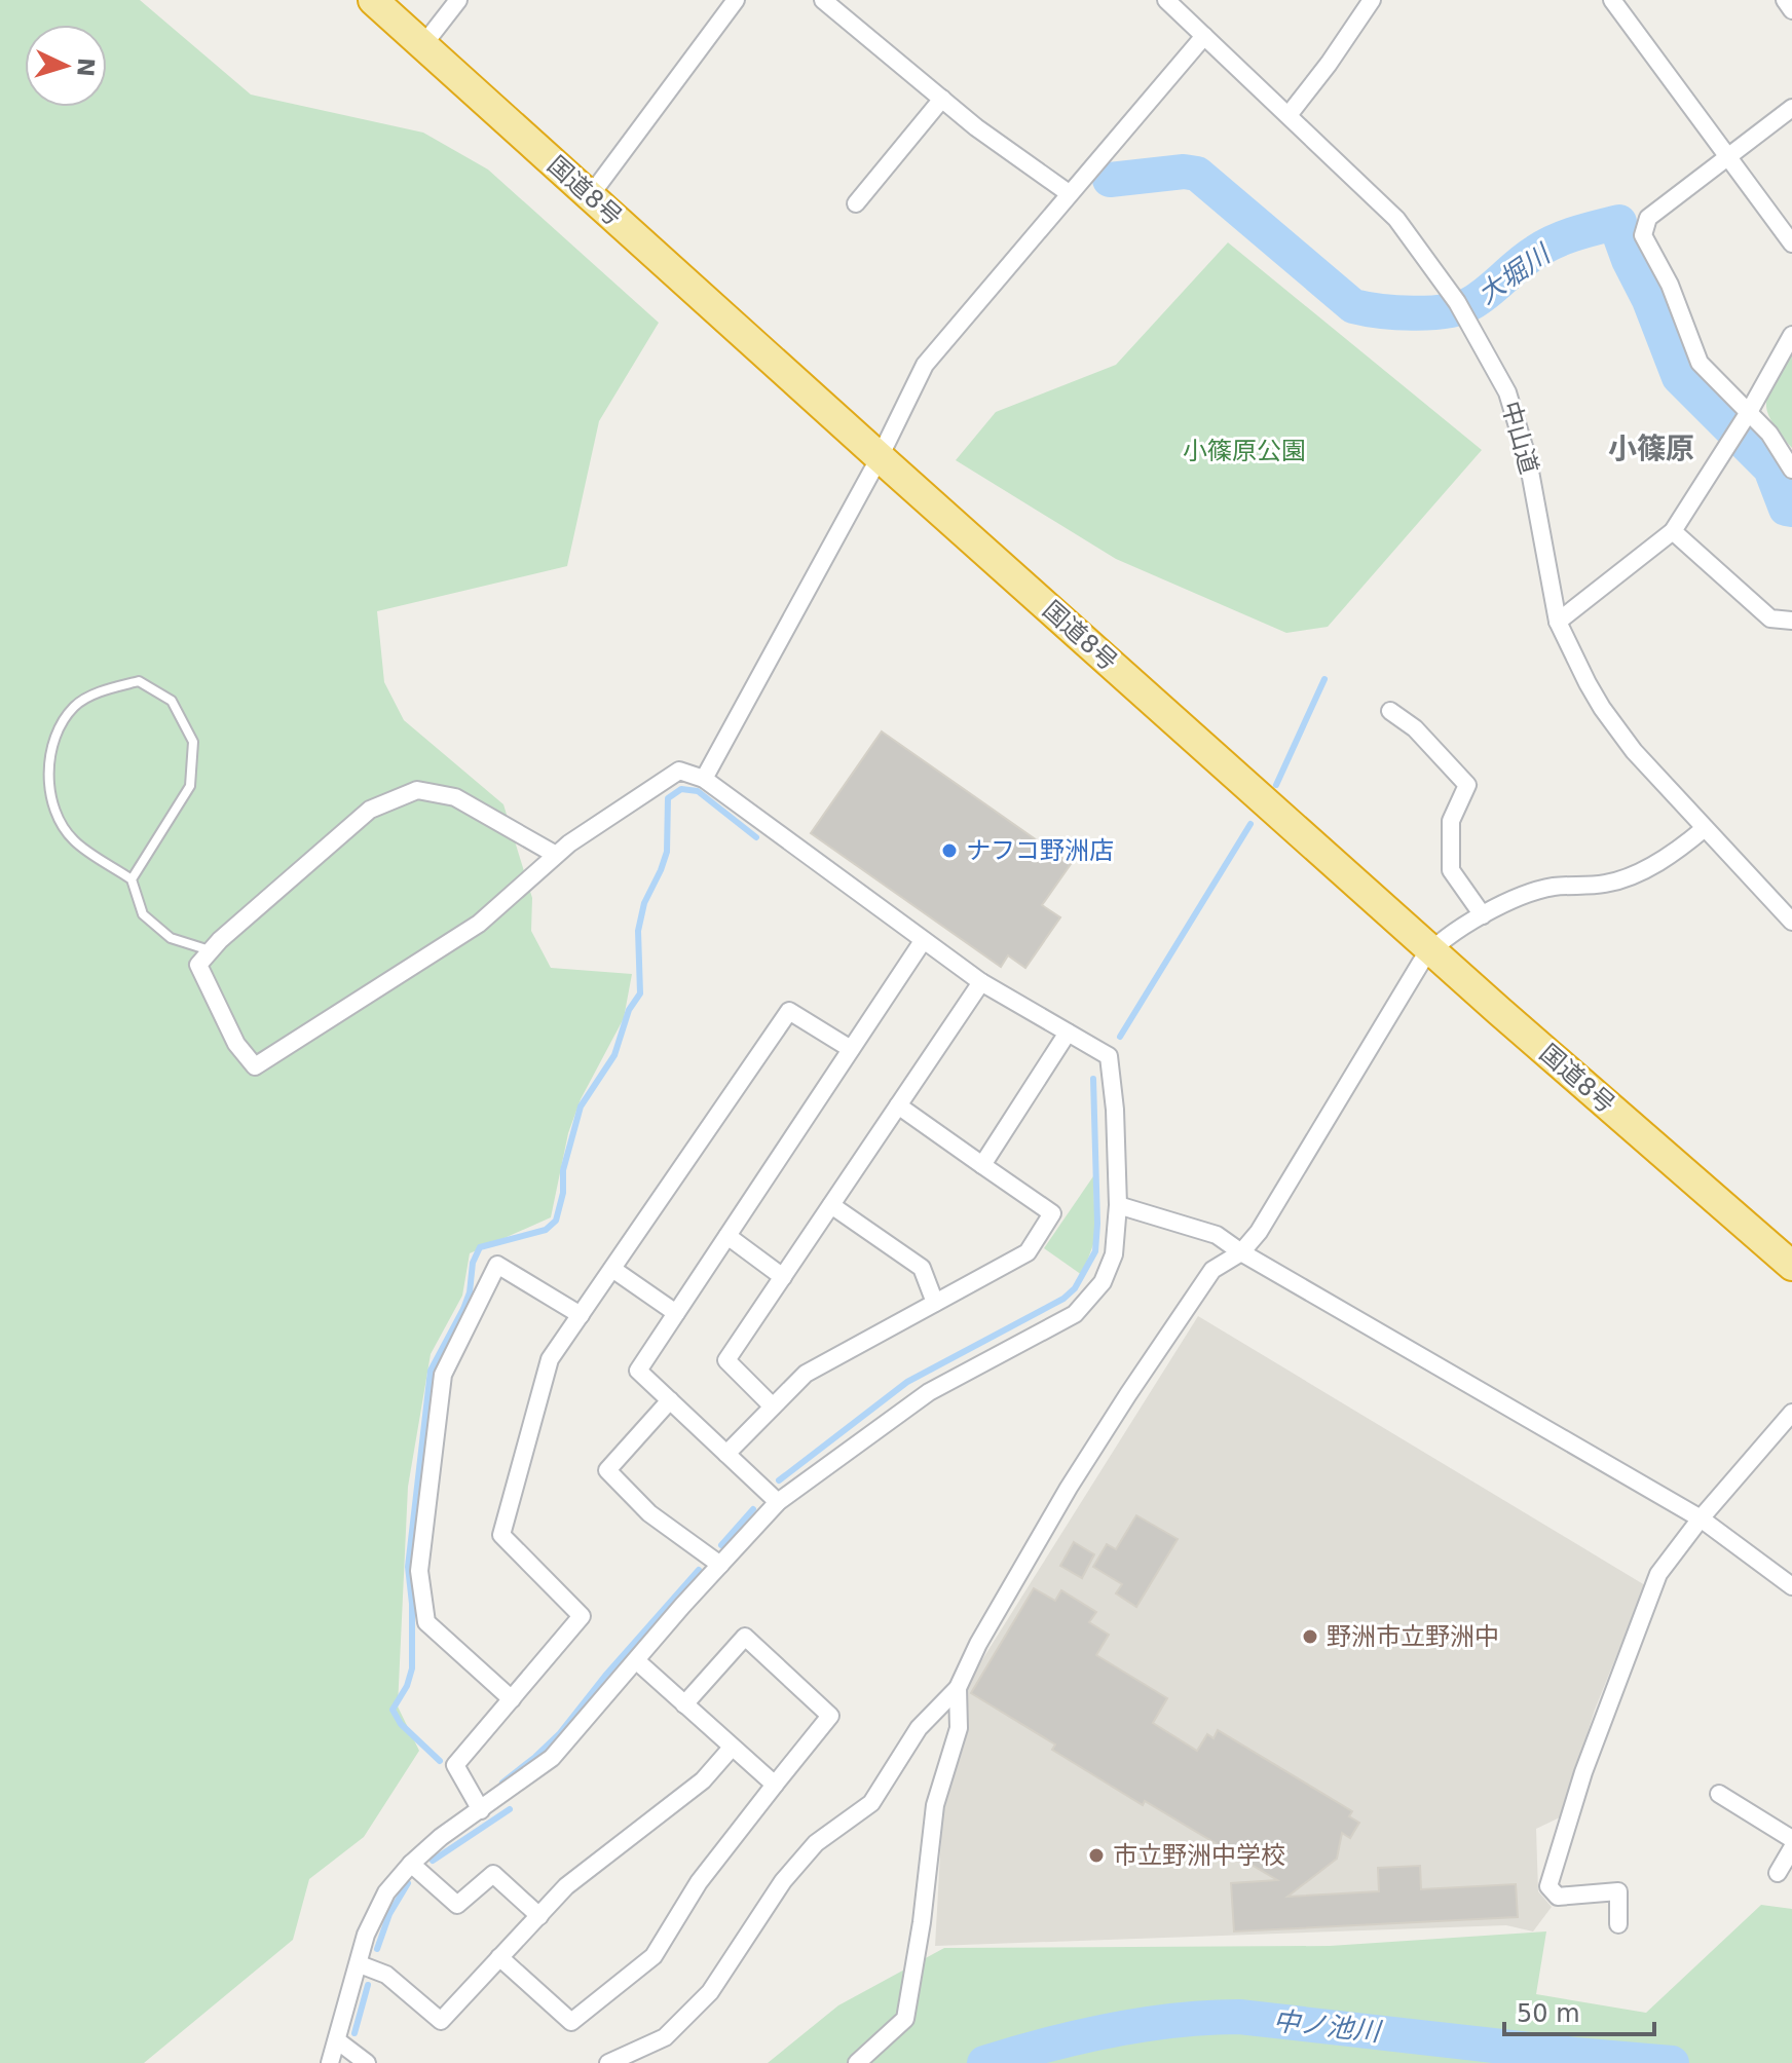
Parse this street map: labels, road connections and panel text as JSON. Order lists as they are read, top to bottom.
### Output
{
  "streets": {
    "highway": ["国道8号"],
    "street": ["中山道"]
  },
  "districts": ["小篠原"],
  "water": ["大堀川", "中ノ池川"],
  "parks": ["小篠原公園"],
  "places": ["ナフコ野洲店", "野洲市立野洲中", "市立野洲中学校"],
  "scale_bar": "50 m",
  "north": "right"
}
